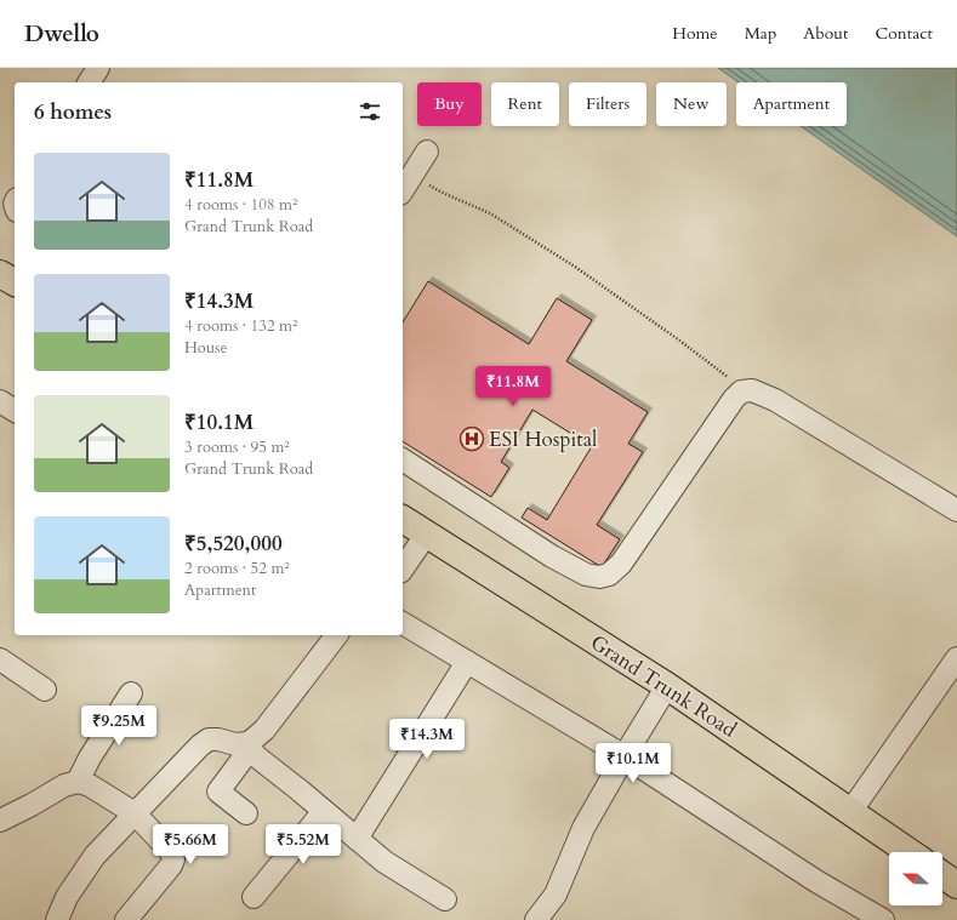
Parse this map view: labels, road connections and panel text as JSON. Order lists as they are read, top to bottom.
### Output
{
  "streets": {
    "main road": ["Grand Trunk Road"]
  },
  "places": {
    "hospital": ["ESI Hospital"]
  },
  "north": "left",
  "page": {
    "header": "Dwello",
    "nav": [
      "Home",
      "Map",
      "About",
      "Contact"
    ],
    "chip": [
      "Buy",
      "Rent",
      "Filters",
      "New",
      "Apartment"
    ],
    "heading": "6 homes",
    "list": [
      {
        "name": "₹11.8M",
        "note": "4 rooms · 108 m² · Grand Trunk Road"
      },
      {
        "name": "₹14.3M",
        "note": "4 rooms · 132 m² · House"
      },
      {
        "name": "₹10.1M",
        "note": "3 rooms · 95 m² · Grand Trunk Road"
      },
      {
        "name": "₹5,520,000",
        "note": "2 rooms · 52 m² · Apartment"
      }
    ],
    "price": [
      "₹11.8M",
      "₹9.25M",
      "₹14.3M",
      "₹10.1M",
      "₹5.66M",
      "₹5.52M"
    ]
  }
}
